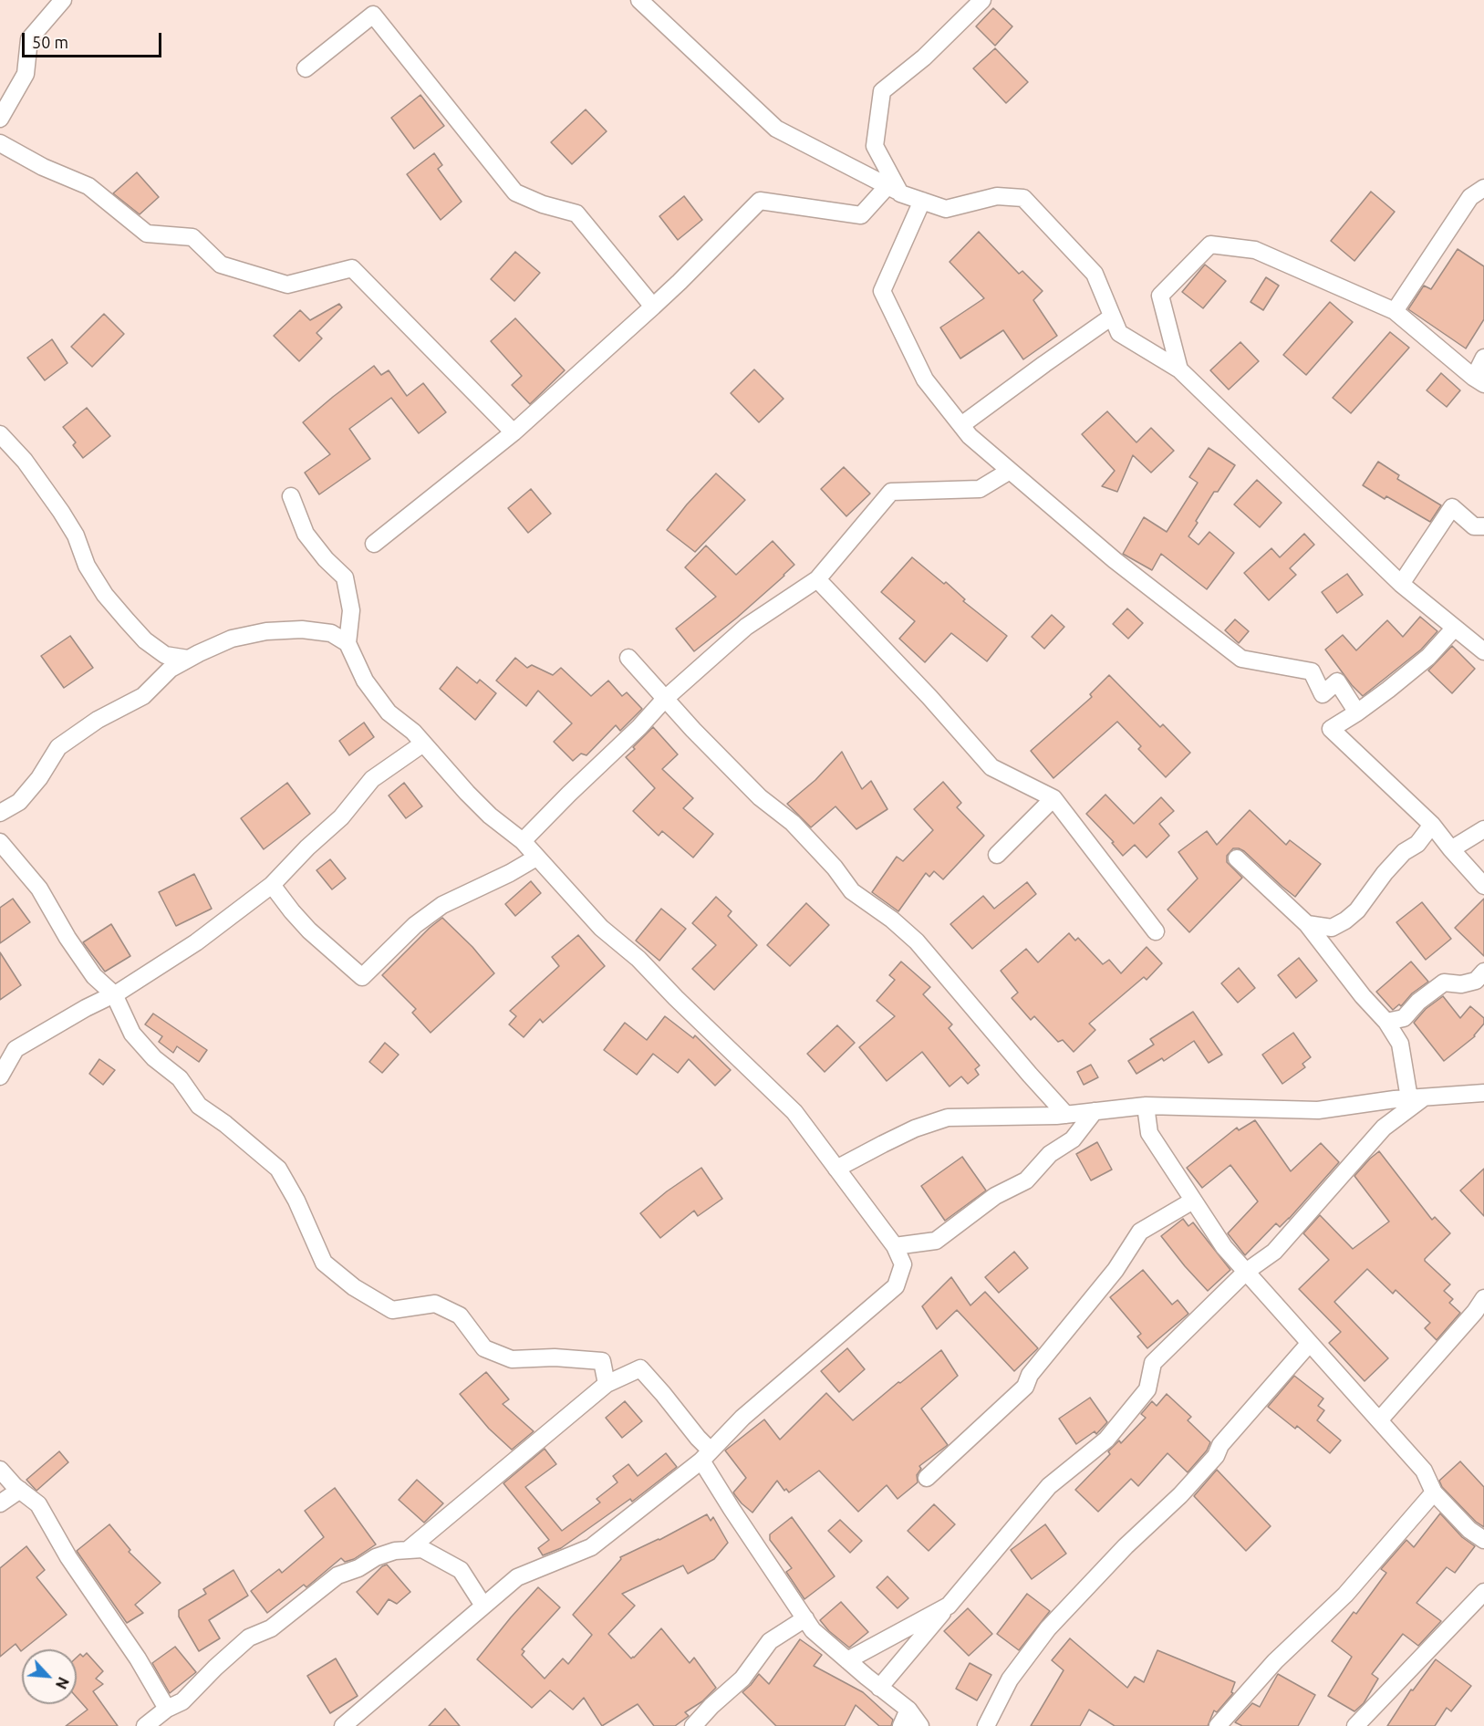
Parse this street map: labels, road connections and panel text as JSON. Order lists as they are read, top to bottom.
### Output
{
  "scale_bar": "50 m",
  "north": "bottom right"
}
